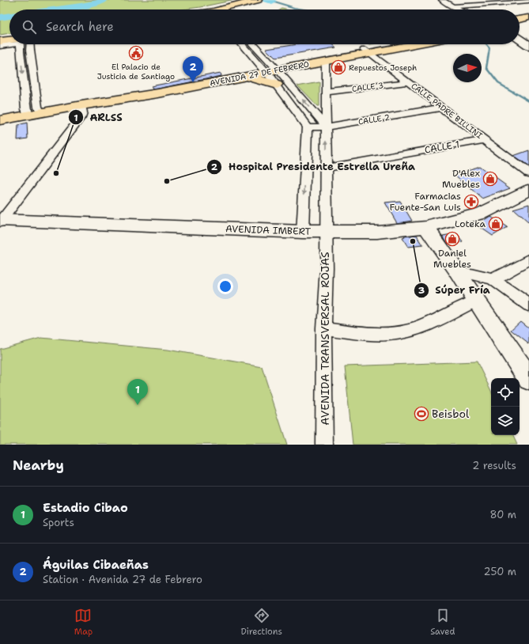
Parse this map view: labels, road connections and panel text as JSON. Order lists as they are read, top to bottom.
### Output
{
  "streets": {
    "main road": ["AVENIDA 27 DE FEBRERO", "AVENIDA IMBERT"],
    "street": [
      "CALLE 3",
      "CALLE PADRE BILLINI",
      "CALLE 2",
      "CALLE 1",
      "AVENIDA TRANSVERSAL ROJAS"
    ]
  },
  "crossings": [
    ["AVENIDA 27 DE FEBRERO", "CALLE PADRE BILLINI"],
    ["AVENIDA 27 DE FEBRERO", "AVENIDA TRANSVERSAL ROJAS"],
    ["CALLE 3", "CALLE PADRE BILLINI"],
    ["CALLE 3", "AVENIDA TRANSVERSAL ROJAS"],
    ["CALLE PADRE BILLINI", "CALLE 2"],
    ["CALLE PADRE BILLINI", "CALLE 1"],
    ["CALLE 2", "AVENIDA TRANSVERSAL ROJAS"],
    ["CALLE 1", "AVENIDA TRANSVERSAL ROJAS"],
    ["AVENIDA IMBERT", "AVENIDA TRANSVERSAL ROJAS"]
  ],
  "places": {
    "public building": ["El Palacio de Justicia de Santiago"],
    "shop": [
      "Repuestos Joseph",
      "D'Alex Muebles",
      "Loteka",
      "Daniel Muebles"
    ],
    "other": ["ARLSS", "Hospital Presidente Estrella Ureña", "Súper Fría"],
    "pharmacy": ["Farmacias Fuente-San Luis"],
    "sports": ["Beisbol"]
  },
  "north": "right",
  "page": {
    "search": "Search here",
    "pins": ["2", "1"],
    "heading": ["Nearby", "2 results"],
    "list": [
      {
        "mark": "1",
        "name": "Estadio Cibao",
        "note": "Sports",
        "value": "80 m"
      },
      {
        "mark": "2",
        "name": "Águilas Cibaeñas",
        "note": "Station · Avenida 27 de Febrero",
        "value": "250 m"
      }
    ],
    "nav": ["Map", "Directions", "Saved"]
  }
}
